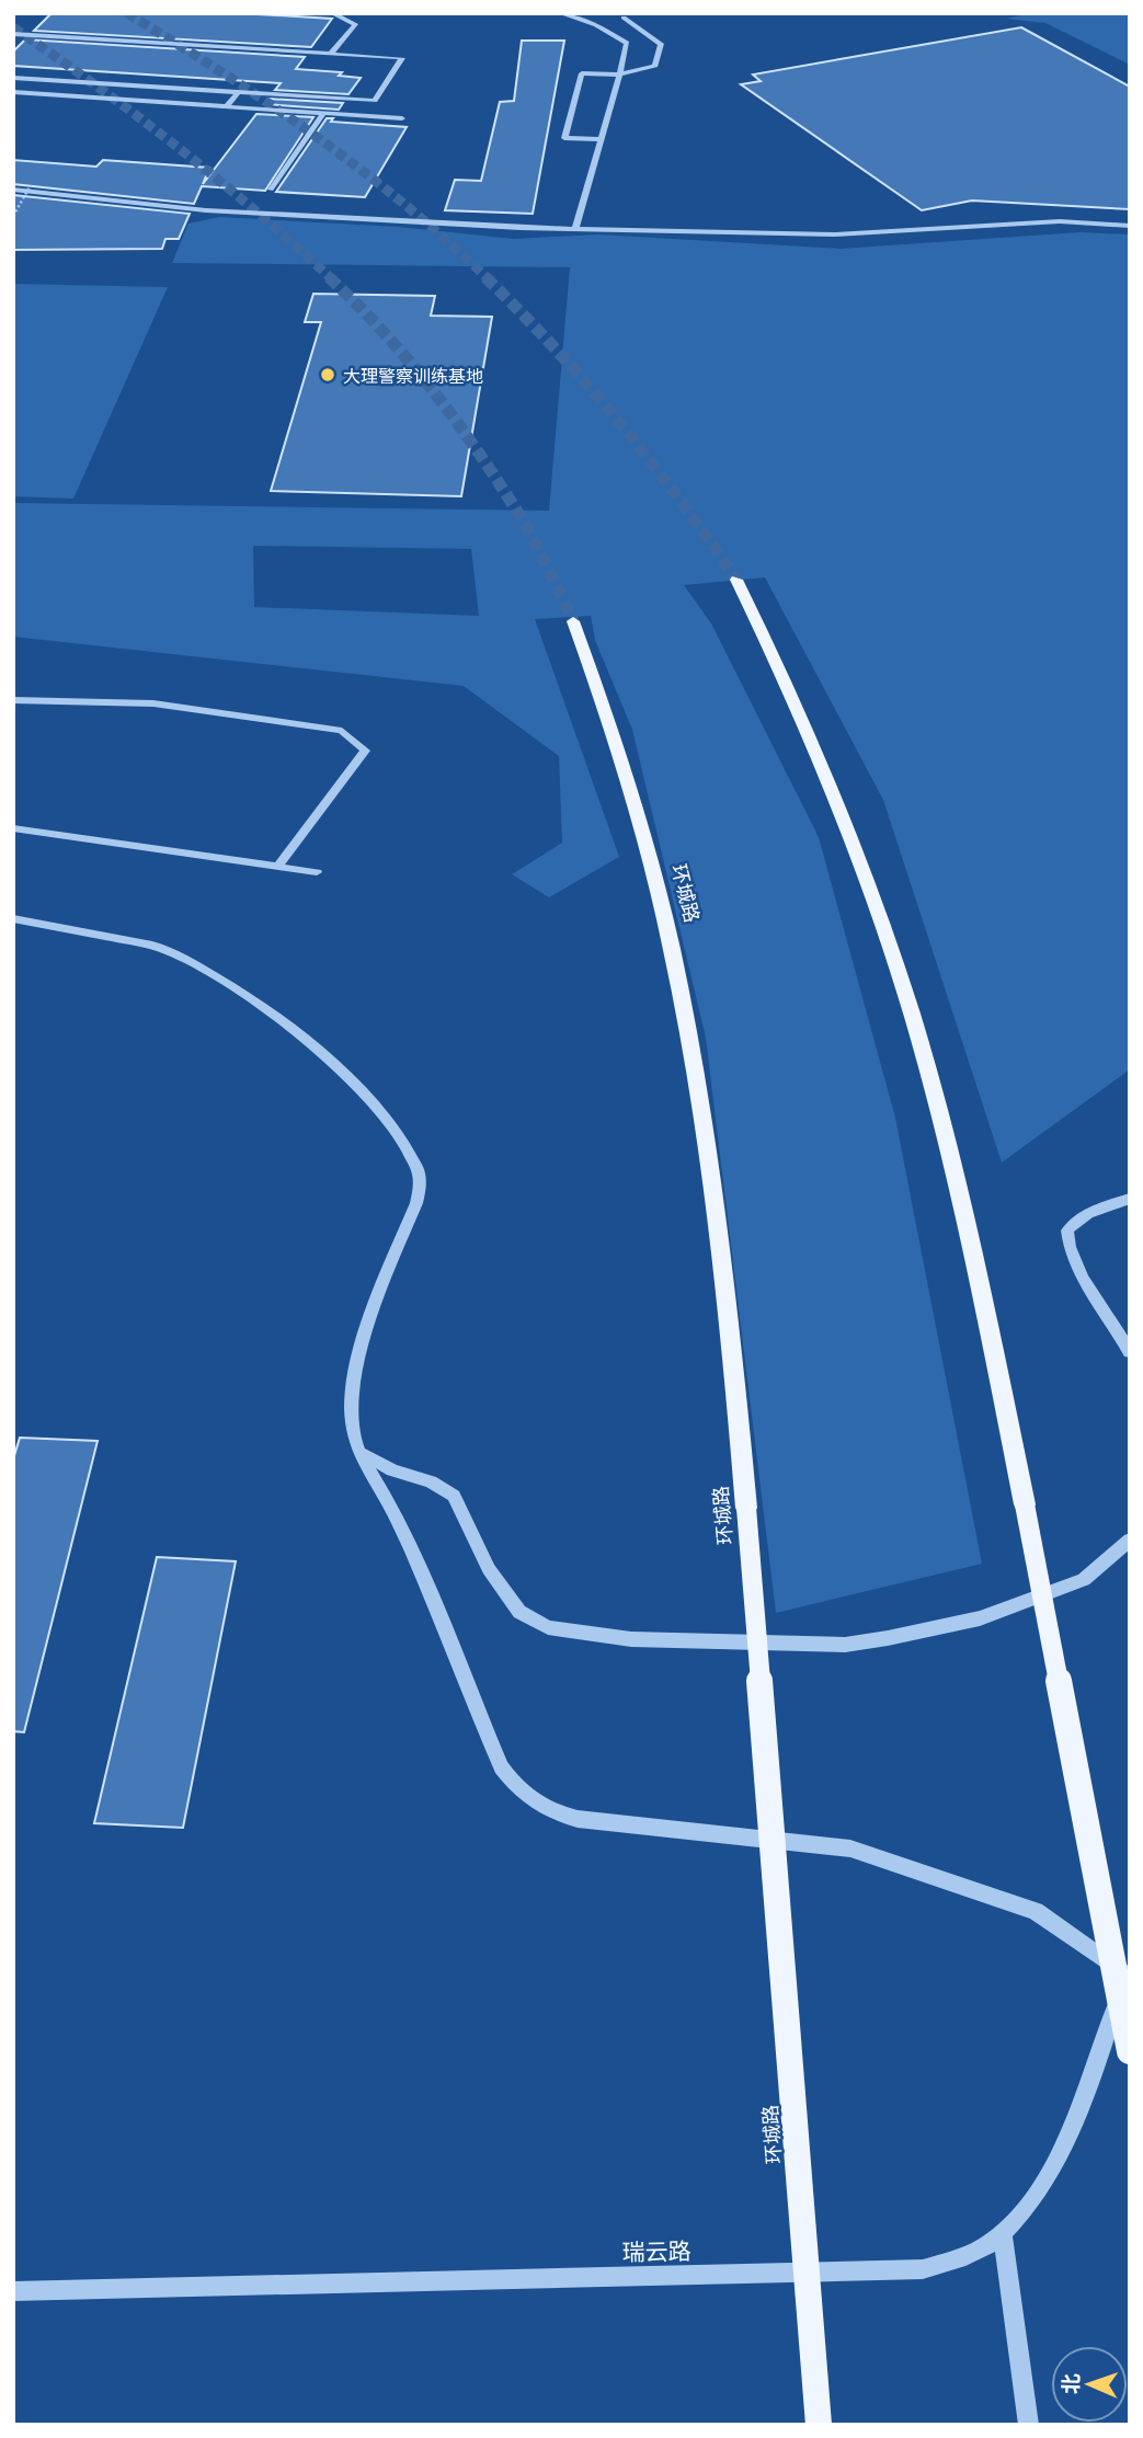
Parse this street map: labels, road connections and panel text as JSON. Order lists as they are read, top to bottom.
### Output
{
  "streets": {
    "main road": ["环城路"],
    "street": ["瑞云路"]
  },
  "places": ["大理警察训练基地"],
  "north": "left"
}
